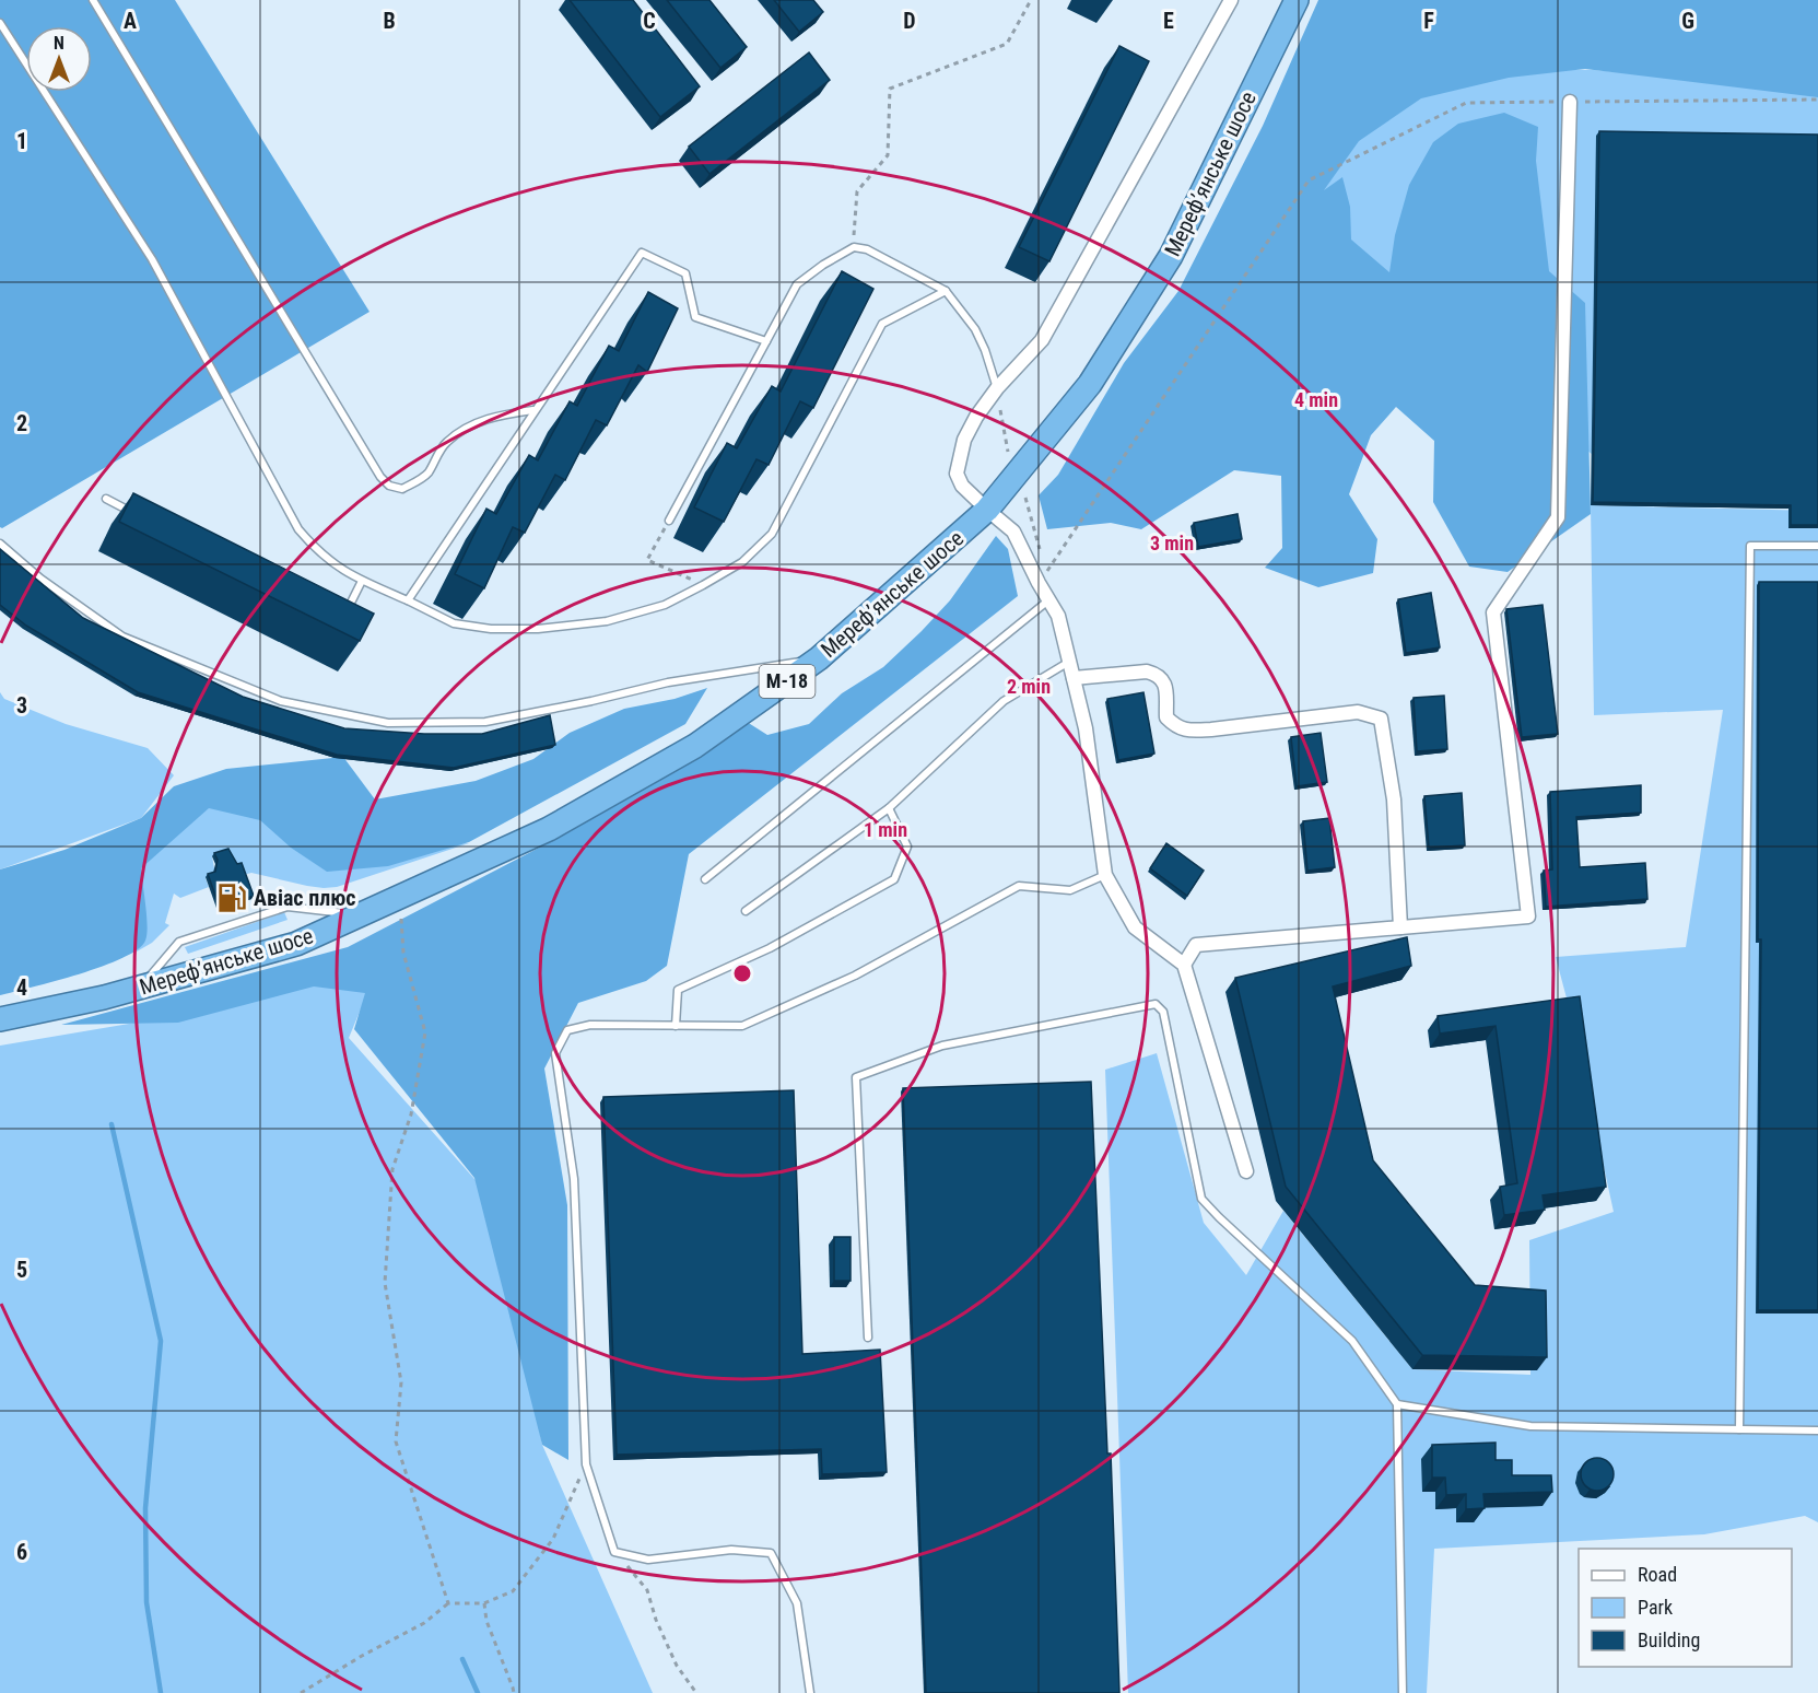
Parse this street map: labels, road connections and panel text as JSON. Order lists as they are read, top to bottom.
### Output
{
  "streets": {
    "highway": ["Мереф’янське шосе", "М-18"]
  },
  "places": {
    "fuel station": ["Авіас плюс"]
  },
  "legend": ["Road", "Park", "Building"],
  "north": "top",
  "grid": {
    "columns": [
      "A",
      "B",
      "C",
      "D",
      "E",
      "F",
      "G"
    ],
    "rows": [
      "1",
      "2",
      "3",
      "4",
      "5",
      "6"
    ]
  },
  "rings": [
    "4 min",
    "3 min",
    "2 min",
    "1 min"
  ]
}
